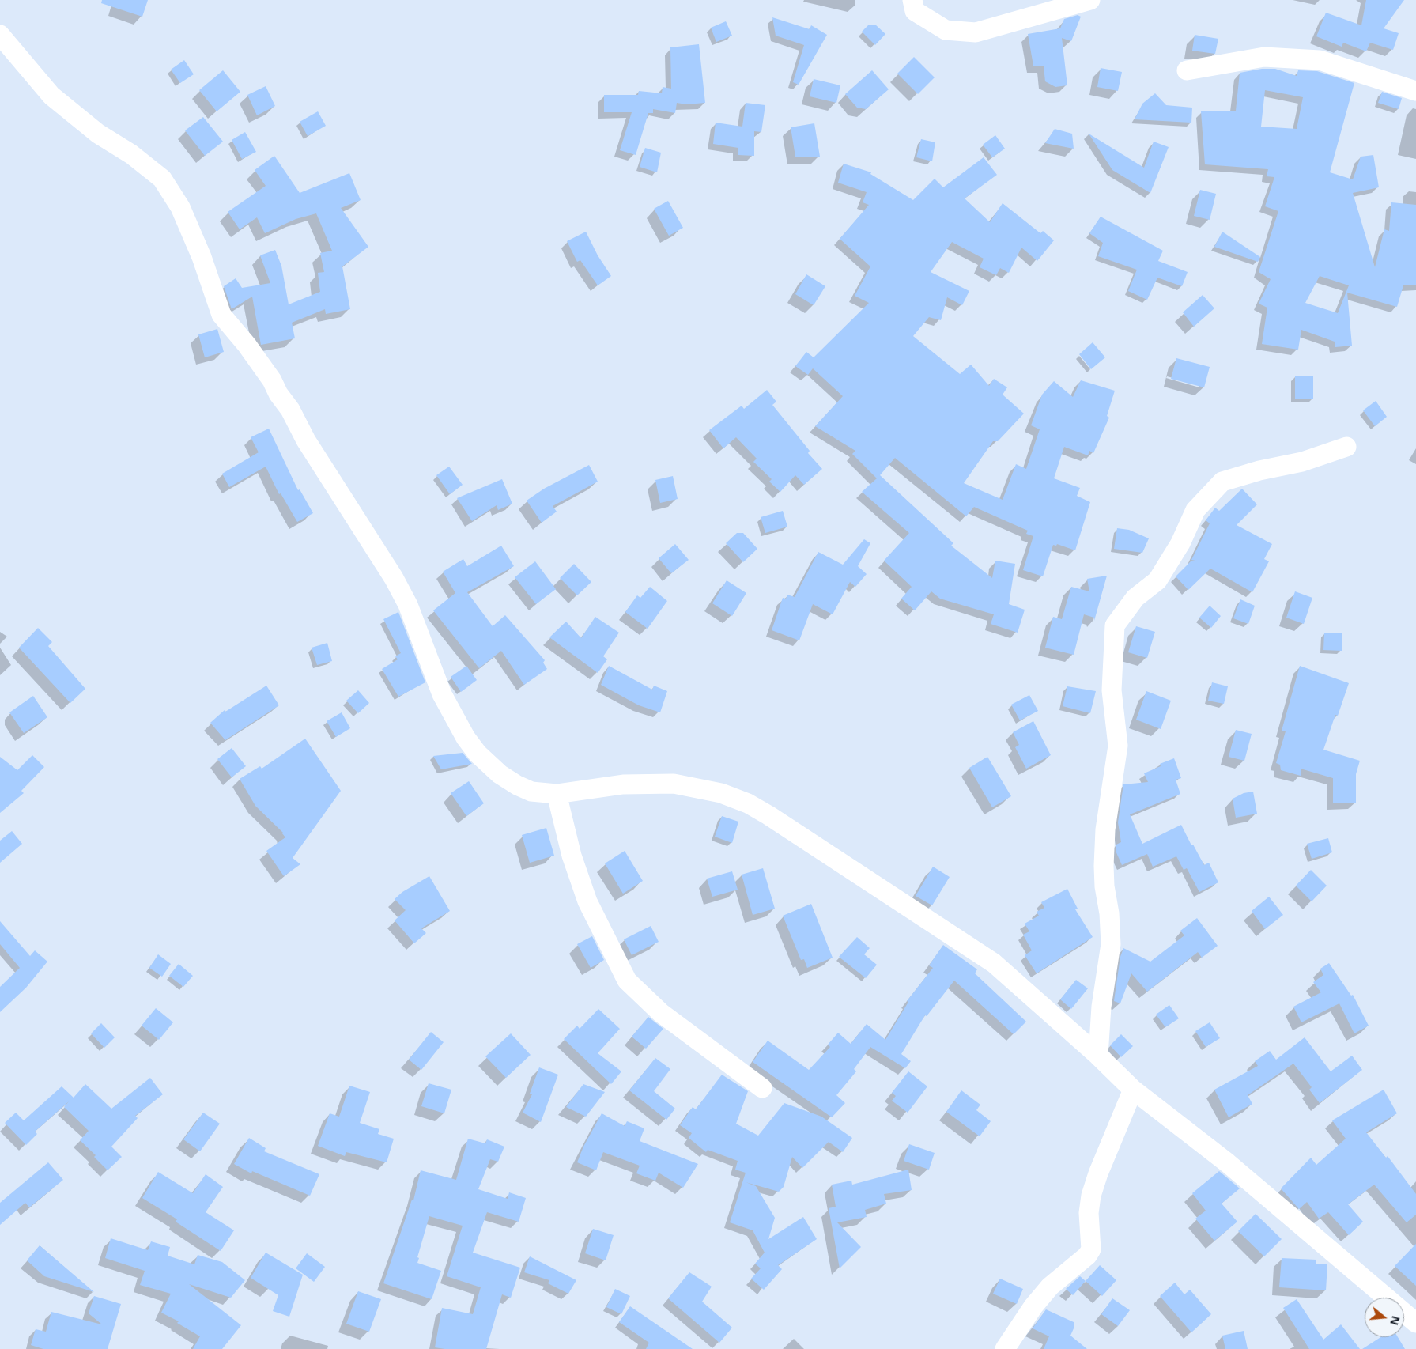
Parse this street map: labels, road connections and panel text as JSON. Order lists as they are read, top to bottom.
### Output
{
  "north": "right"
}
